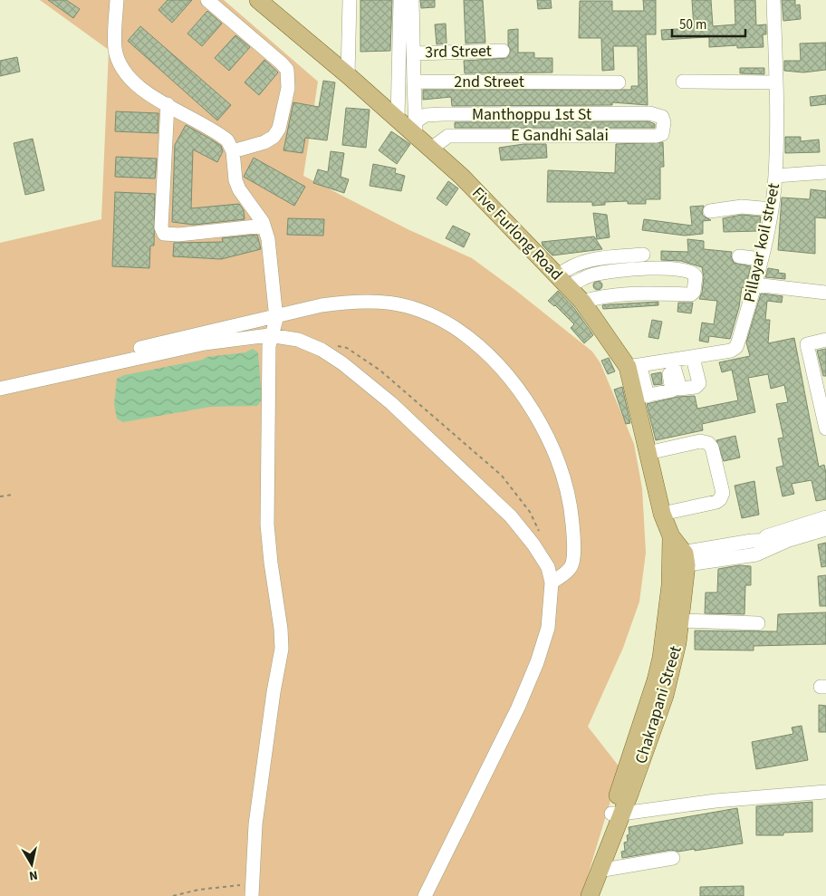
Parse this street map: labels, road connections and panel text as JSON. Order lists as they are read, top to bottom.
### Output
{
  "streets": {
    "main road": ["Five Furlong Road", "Chakrapani Street"],
    "street": [
      "3rd Street",
      "2nd Street",
      "Manthoppu 1st St",
      "E Gandhi Salai",
      "Pillayar koil street"
    ]
  },
  "crossings": [
    ["Manthoppu 1st St", "E Gandhi Salai"],
    ["Manthoppu 1st St", "Five Furlong Road"],
    ["Five Furlong Road", "Pillayar koil street"],
    ["Five Furlong Road", "Chakrapani Street"]
  ],
  "scale_bar": "50 m",
  "north": "bottom"
}
